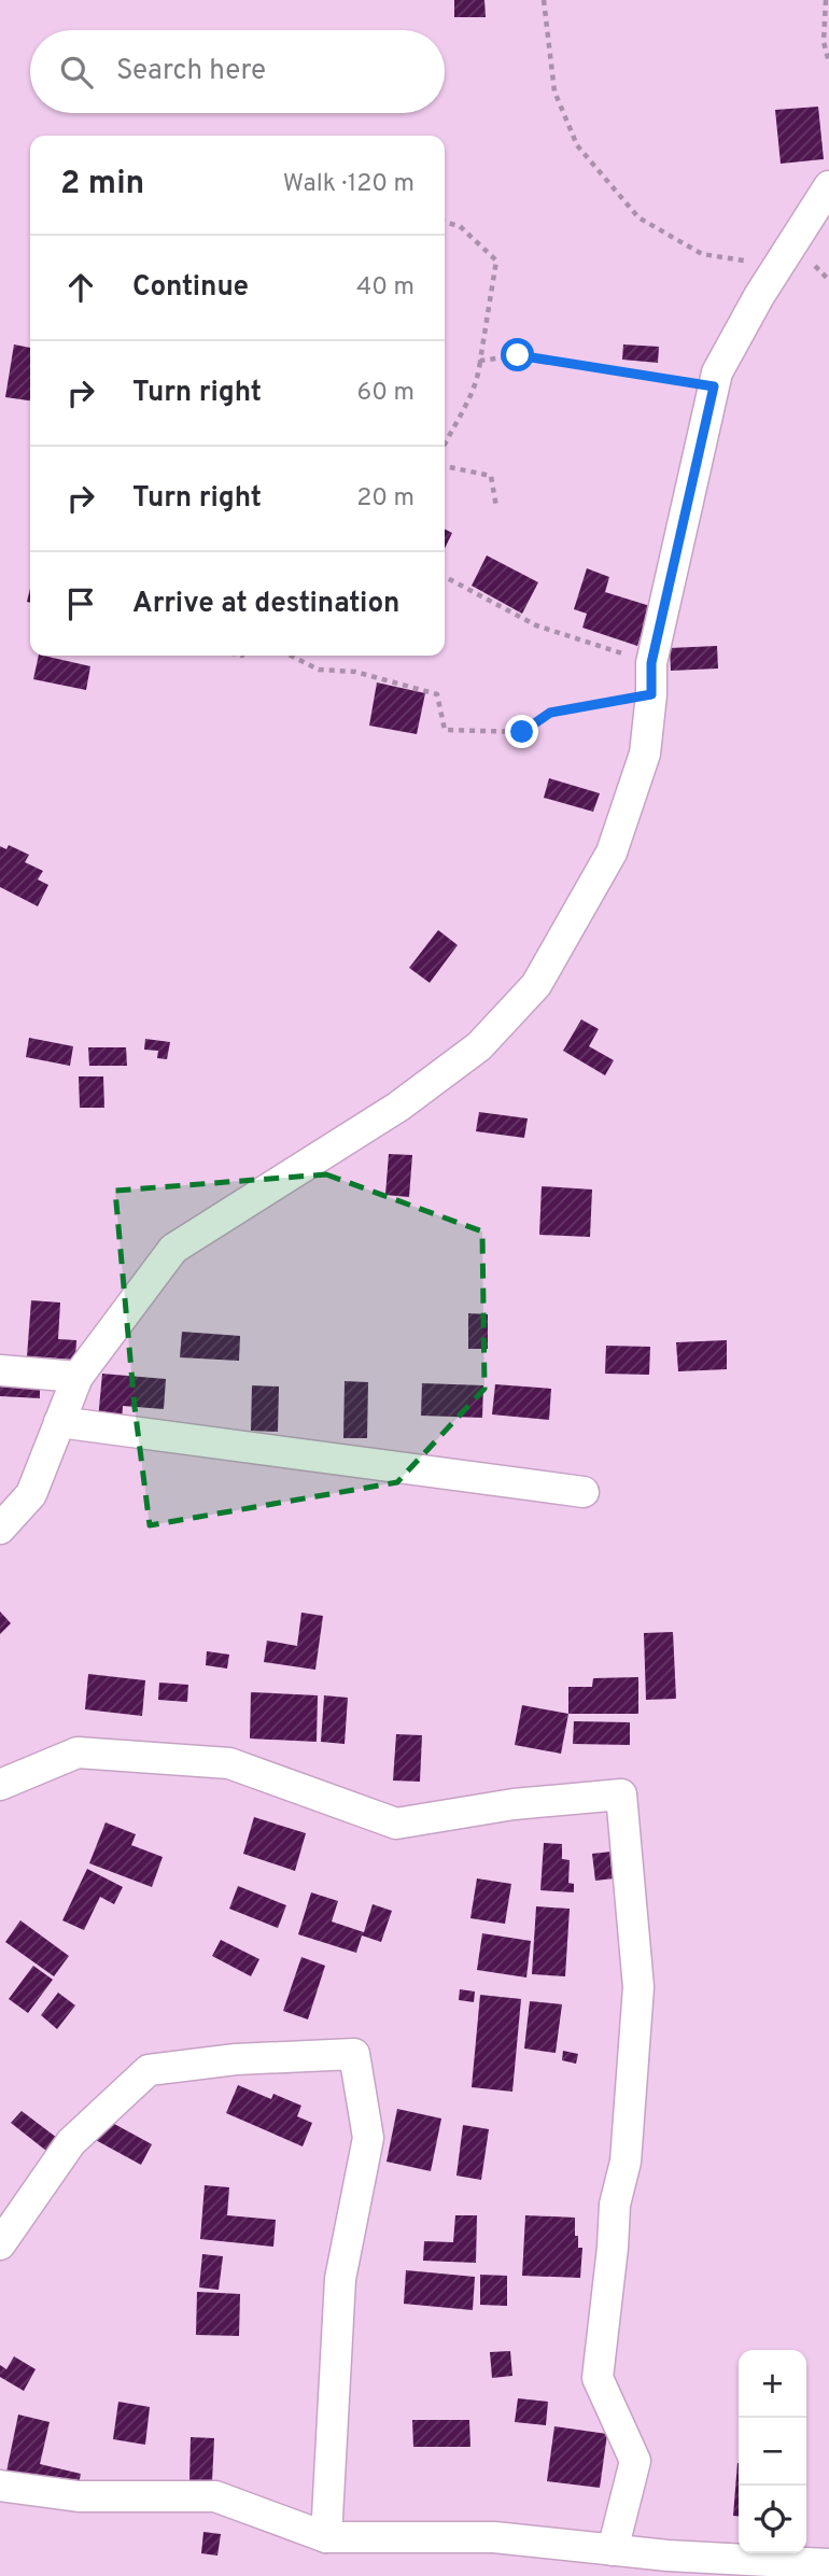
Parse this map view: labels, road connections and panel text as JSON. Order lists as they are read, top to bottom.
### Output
{
  "page": {
    "search": "Search here",
    "heading": ["2 min", "Walk · 120 m"],
    "list": [
      ["Continue", "40 m"],
      ["Turn right", "60 m"],
      ["Turn right", "20 m"],
      "Arrive at destination"
    ],
    "map_buttons": ["+", "−"]
  }
}
